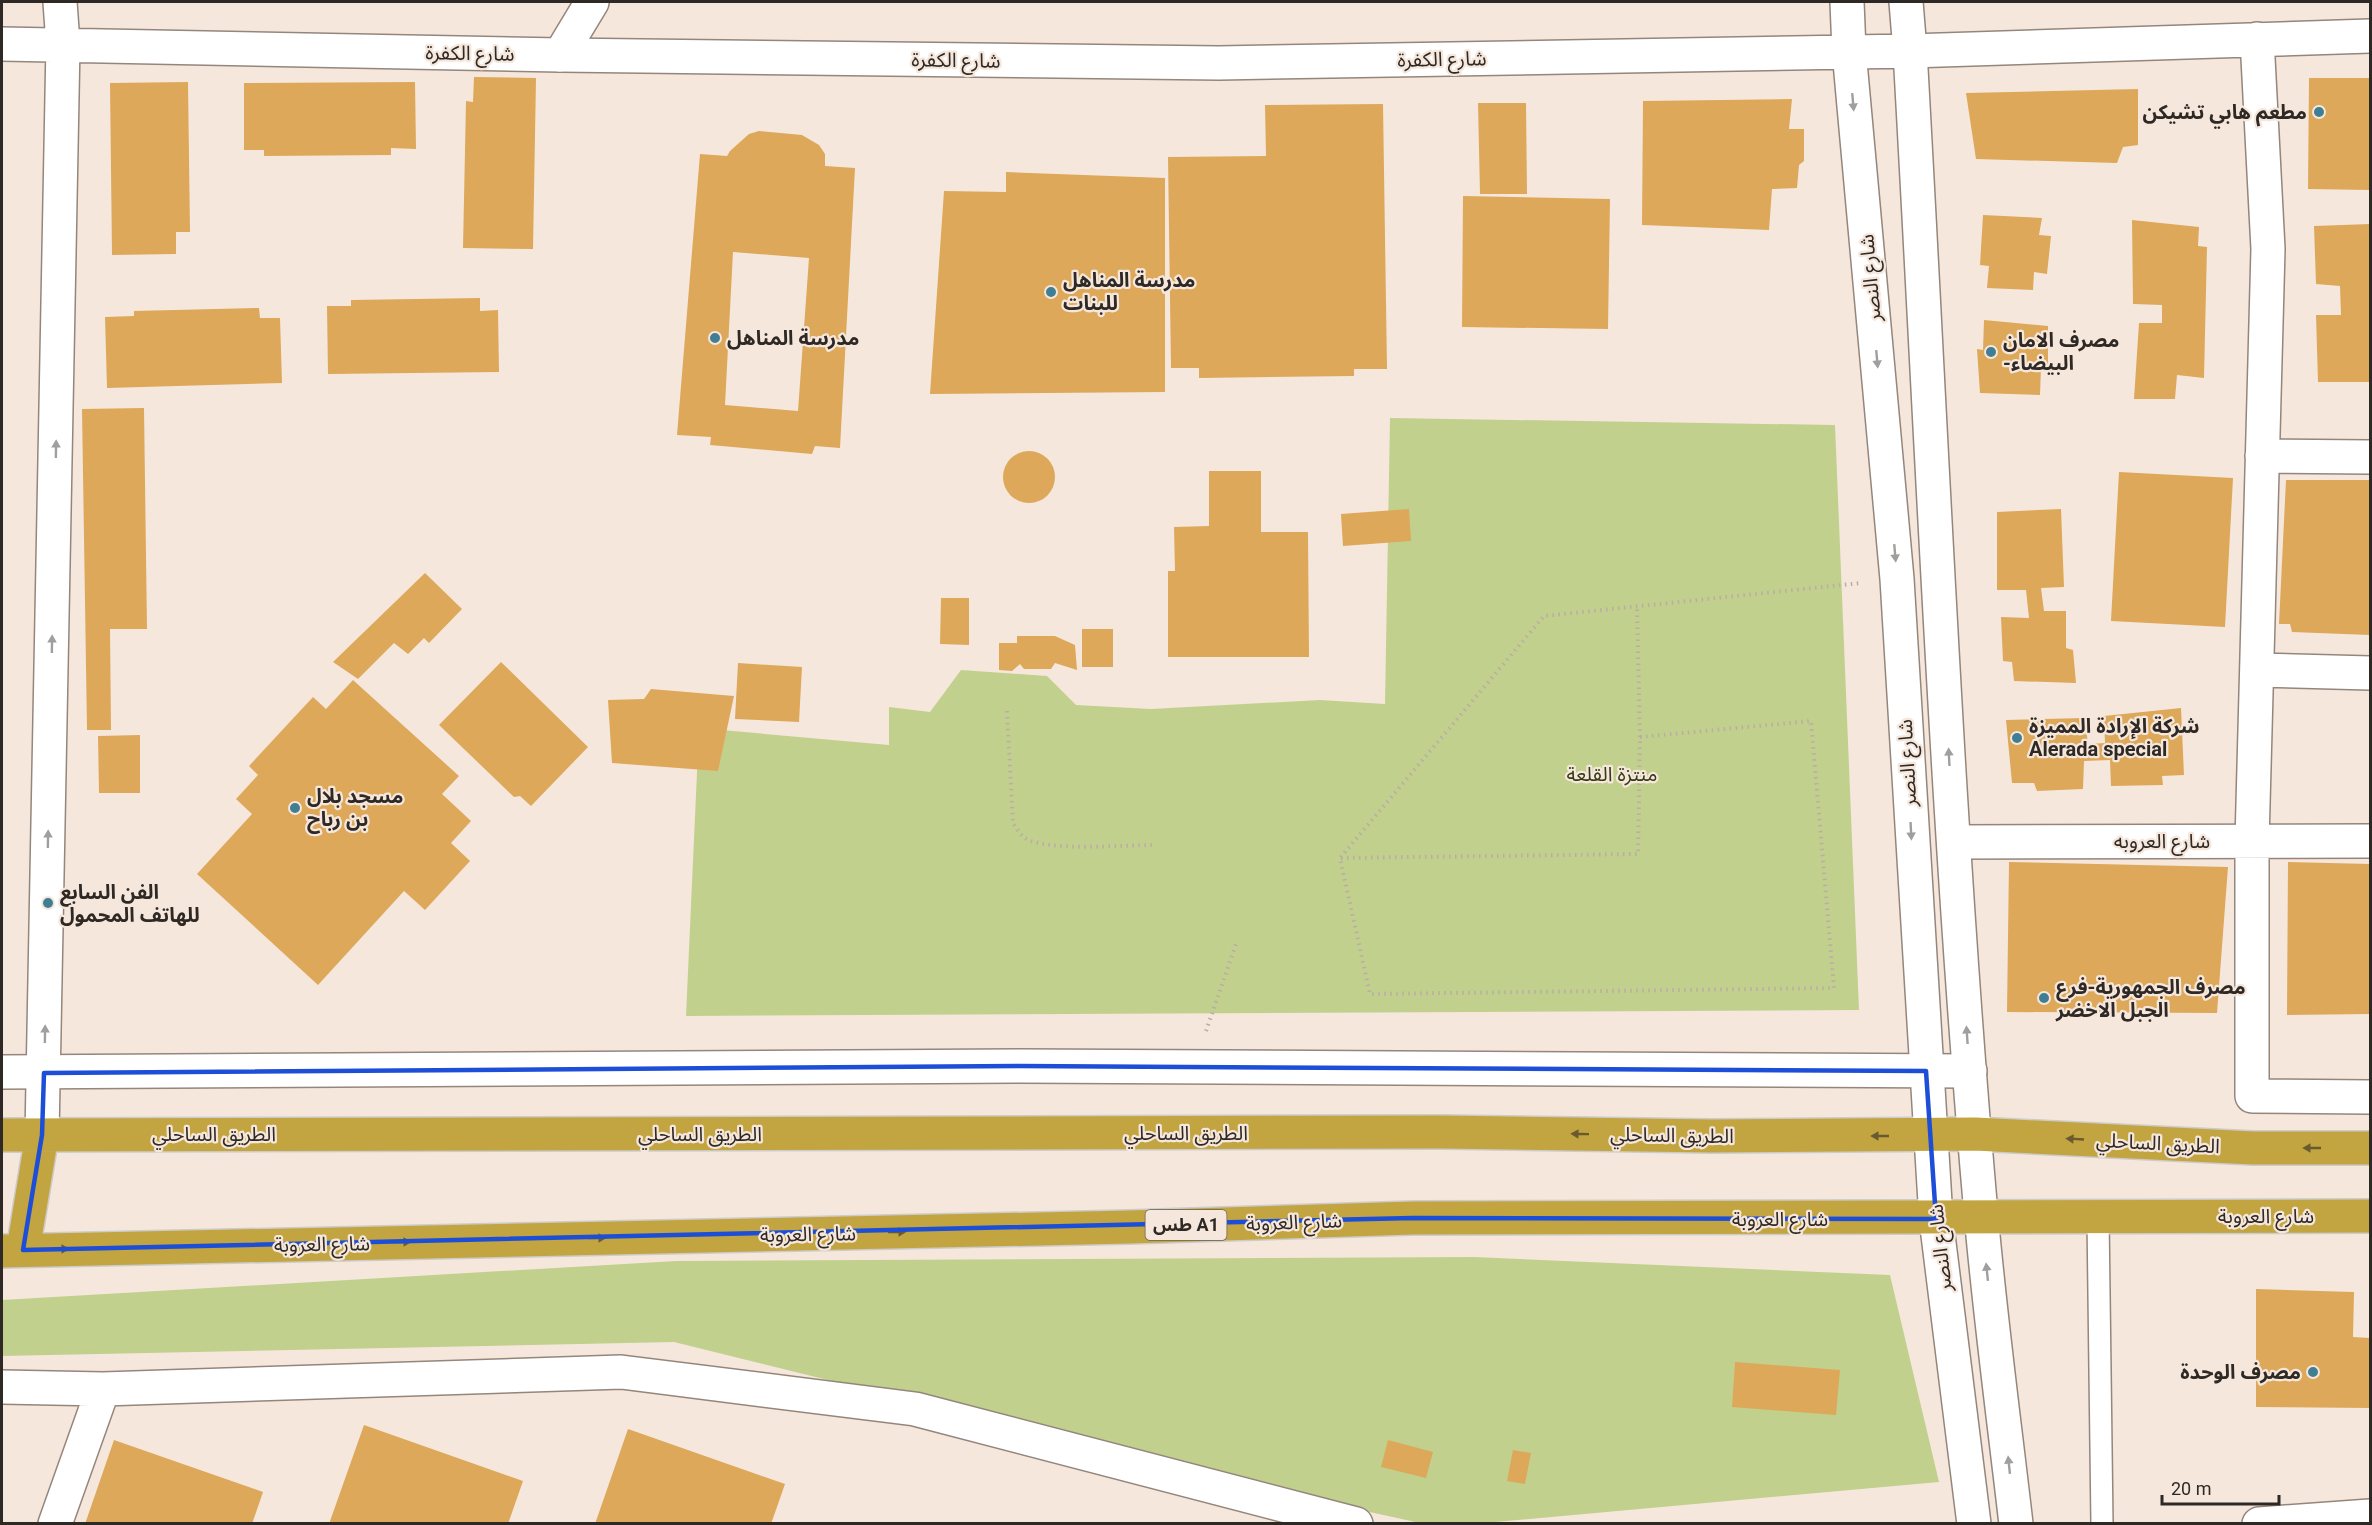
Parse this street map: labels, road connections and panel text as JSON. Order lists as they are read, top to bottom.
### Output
{
  "streets": {
    "highway": ["الطريق الساحلي", "شارع العروبة", "طس A1"],
    "street": ["شارع الكفرة", "شارع النصر", "شارع العروبه"]
  },
  "crossings": [
    ["شارع الكفرة", "شارع النصر"],
    ["شارع النصر", "الطريق الساحلي"],
    ["شارع النصر", "شارع العروبة"]
  ],
  "one_way": ["الطريق الساحلي", "شارع العروبة"],
  "parks": ["منتزة القلعة"],
  "places": [
    "مطعم هابي تشيكن",
    "مدرسة المناهل للبنات",
    "مدرسة المناهل",
    "مصرف الامان -البيضاء",
    "شركة الإرادة المميزة Alerada special",
    "مسجد بلال بن رباح",
    "الفن السابع للهاتف المحمول",
    "مصرف الجمهورية-فرع الجبل الاخضر",
    "مصرف الوحدة"
  ],
  "scale_bar": "20 m"
}
